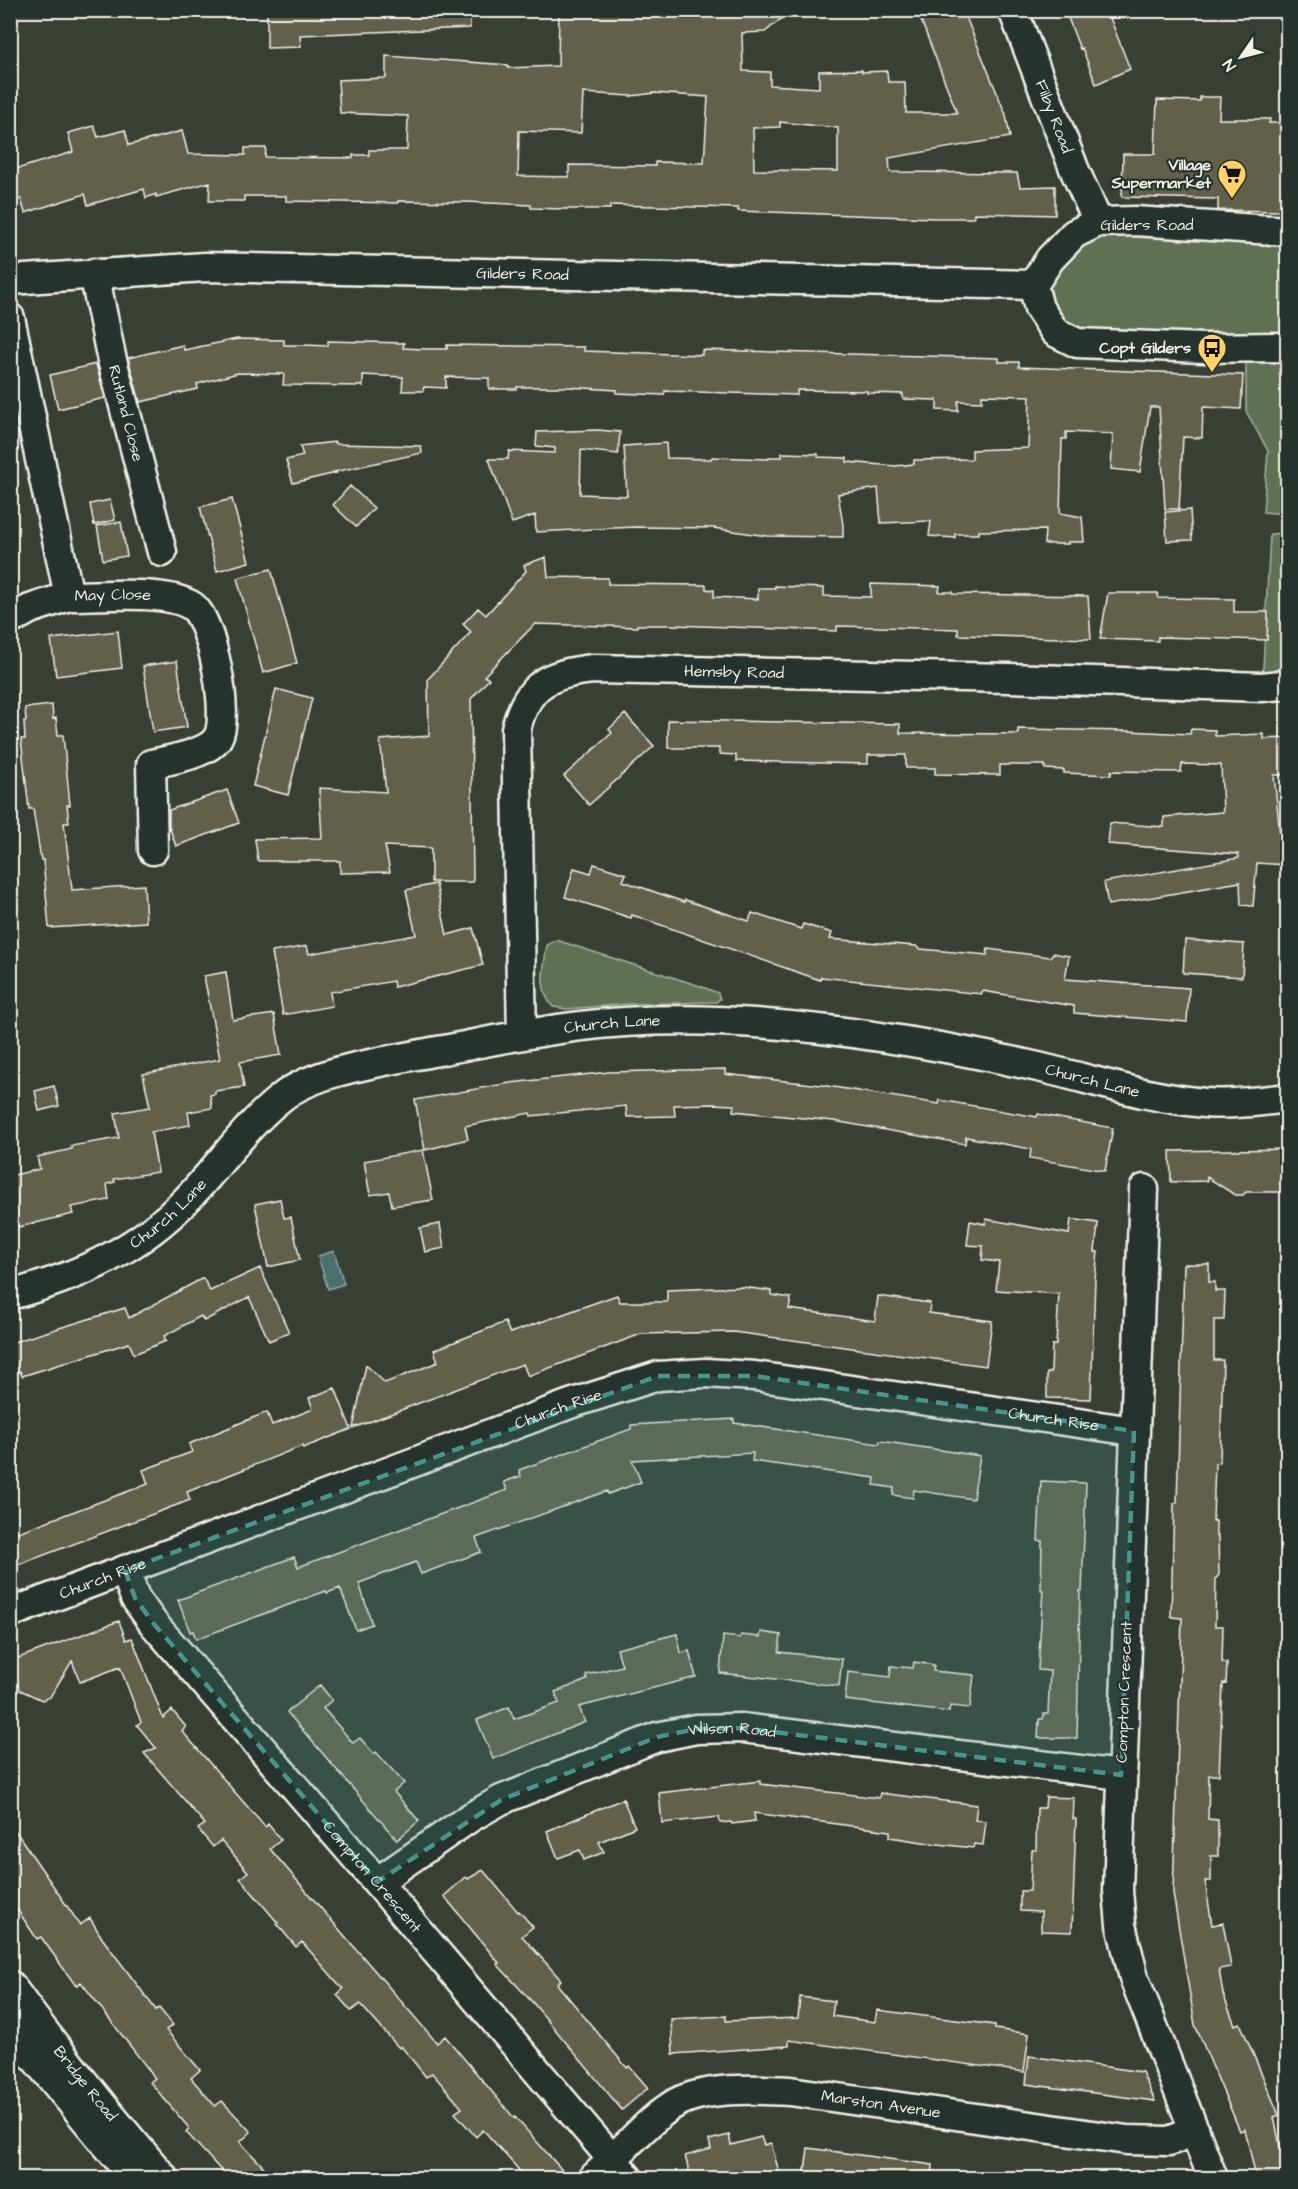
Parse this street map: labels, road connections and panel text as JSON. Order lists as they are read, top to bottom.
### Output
{
  "streets": {
    "street": [
      "Filby Road",
      "Gilders Road",
      "Rutland Close",
      "May Close",
      "Hemsby Road",
      "Church Lane",
      "Church Rise",
      "Compton Crescent",
      "Wilson Road",
      "Bridge Road",
      "Marston Avenue"
    ]
  },
  "crossings": [
    ["Filby Road", "Gilders Road"],
    ["Gilders Road", "Rutland Close"],
    ["Hemsby Road", "Church Lane"],
    ["Church Rise", "Compton Crescent"],
    ["Compton Crescent", "Wilson Road"],
    ["Compton Crescent", "Marston Avenue"]
  ],
  "places": {
    "supermarket": ["Village Supermarket"],
    "bus stop": ["Copt Gilders"]
  },
  "north": "bottom left"
}
